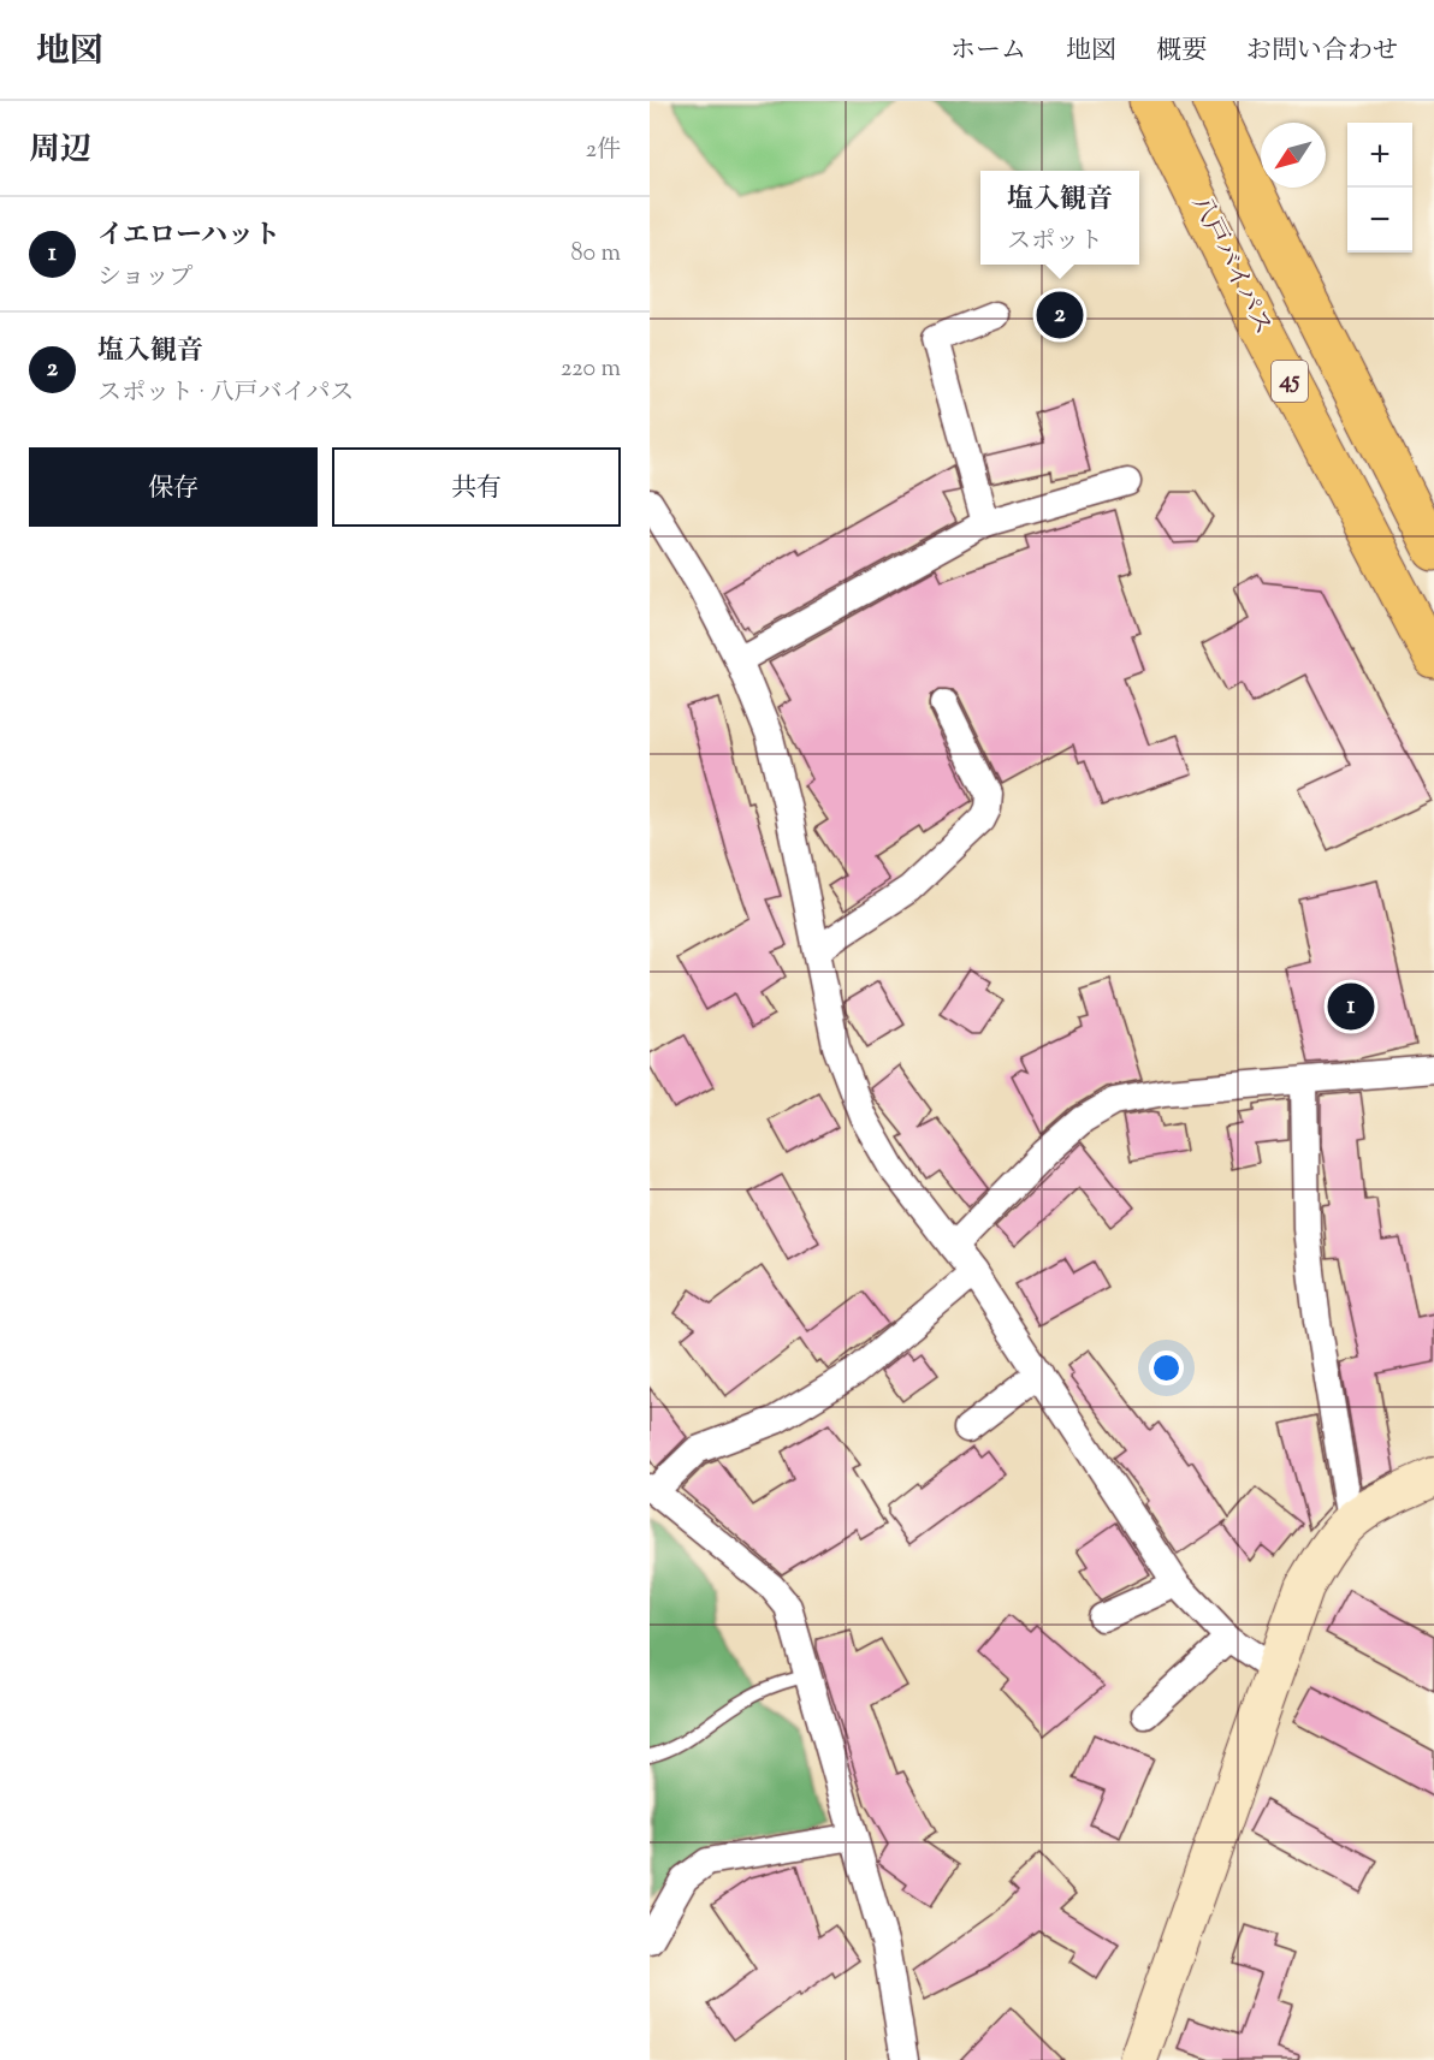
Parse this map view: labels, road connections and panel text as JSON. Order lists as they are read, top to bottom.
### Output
{
  "streets": {
    "highway": ["八戸バイパス", "45"]
  },
  "north": "bottom left",
  "page": {
    "header": "地図",
    "nav": [
      "ホーム",
      "地図",
      "概要",
      "お問い合わせ"
    ],
    "heading": ["周辺", "2件"],
    "map_buttons": ["+", "−"],
    "popup": ["塩入観音", "スポット"],
    "list": [
      {
        "mark": "1",
        "name": "イエローハット",
        "note": "ショップ",
        "value": "80 m"
      },
      {
        "mark": "2",
        "name": "塩入観音",
        "note": "スポット · 八戸バイパス",
        "value": "220 m"
      }
    ],
    "pins": ["2", "1"],
    "buttons": ["保存", "共有"]
  }
}
